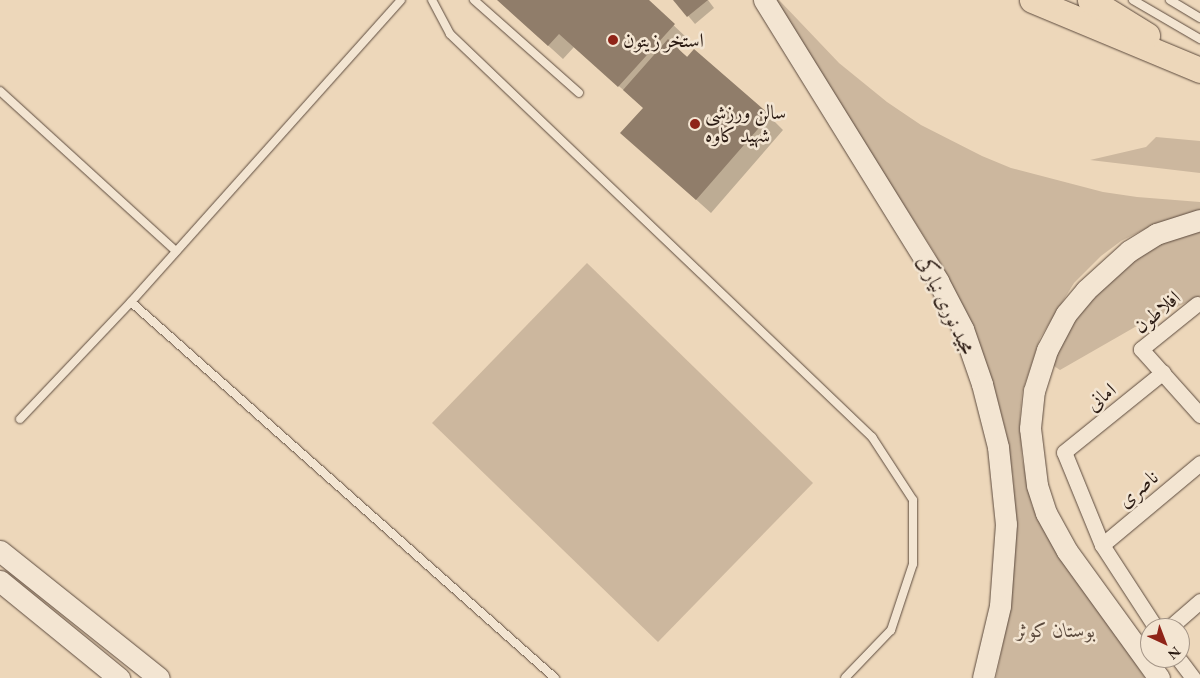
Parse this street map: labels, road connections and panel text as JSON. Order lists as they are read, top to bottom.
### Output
{
  "streets": {
    "main road": ["مجید نوری نیارکی"],
    "street": ["افلاطون", "امانی", "ناصری"]
  },
  "crossings": [
    ["افلاطون", "امانی"],
    ["امانی", "ناصری"]
  ],
  "parks": ["بوستان کوثر"],
  "places": ["استخر زیتون", "سالن ورزشی شهید کاوه"],
  "north": "bottom right"
}
